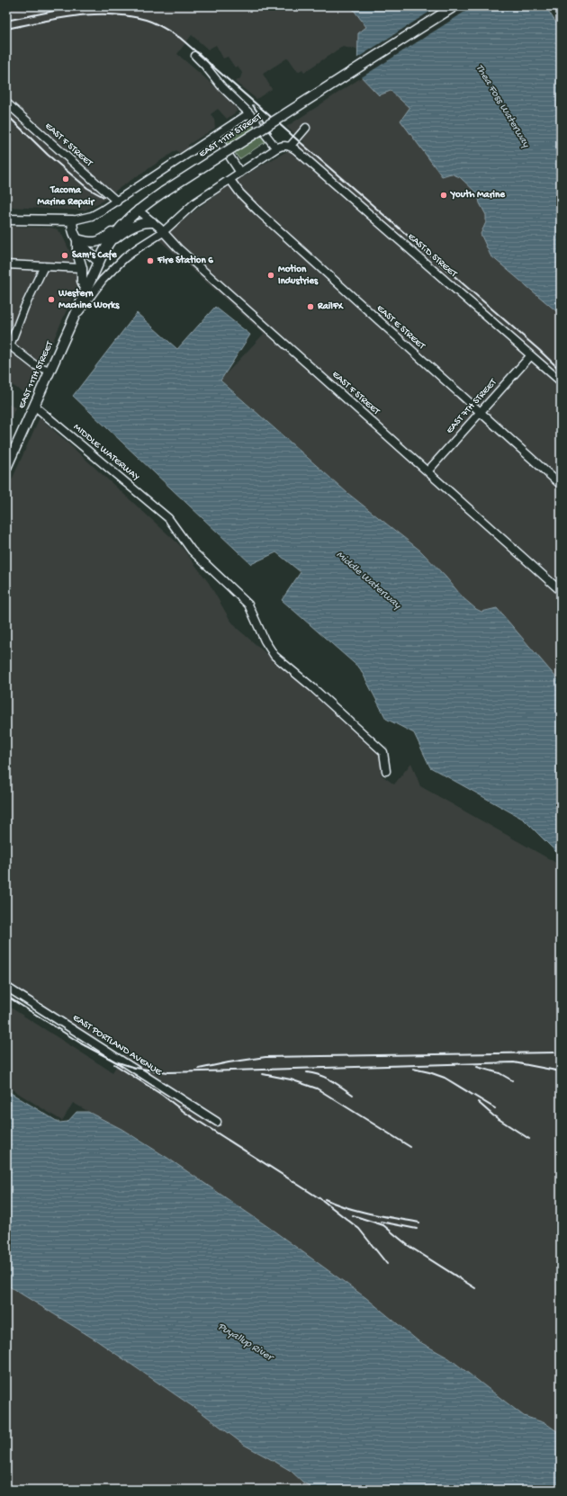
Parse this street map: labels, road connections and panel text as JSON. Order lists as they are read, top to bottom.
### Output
{
  "streets": {
    "street": [
      "EAST 11TH STREET",
      "EAST F STREET",
      "EAST D STREET",
      "EAST E STREET",
      "EAST 7TH STREET",
      "MIDDLE WATERWAY",
      "EAST PORTLAND AVENUE"
    ]
  },
  "crossings": [
    ["EAST 11TH STREET", "EAST F STREET"],
    ["EAST 11TH STREET", "EAST D STREET"],
    ["EAST 11TH STREET", "EAST E STREET"],
    ["EAST 11TH STREET", "MIDDLE WATERWAY"],
    ["EAST F STREET", "EAST 7TH STREET"],
    ["EAST D STREET", "EAST 7TH STREET"],
    ["EAST E STREET", "EAST 7TH STREET"]
  ],
  "water": ["Thea Foss Waterway", "Middle Waterway", "Puyallup River"],
  "places": [
    "Tacoma Marine Repair",
    "Youth Marine",
    "Sam's Cafe",
    "Fire Station 6",
    "Motion Industries",
    "Western Machine Works",
    "RailFX"
  ]
}
